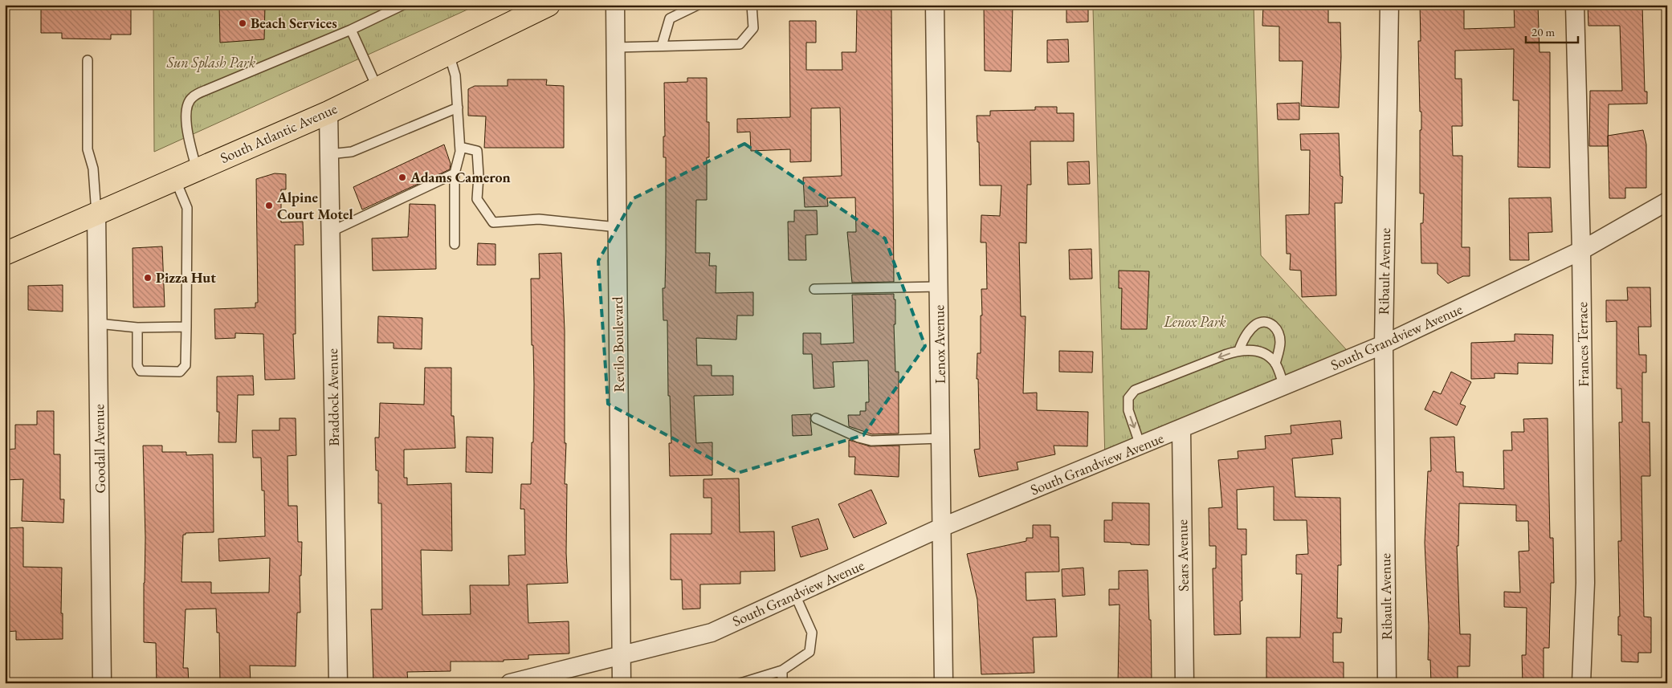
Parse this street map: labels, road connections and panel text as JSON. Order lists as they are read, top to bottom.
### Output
{
  "streets": {
    "main road": ["South Atlantic Avenue"],
    "street": [
      "Ribault Avenue",
      "South Grandview Avenue",
      "Revilo Boulevard",
      "Lenox Avenue",
      "Frances Terrace",
      "Braddock Avenue",
      "Goodall Avenue",
      "Sears Avenue"
    ]
  },
  "crossings": [
    ["South Atlantic Avenue", "Braddock Avenue"],
    ["South Atlantic Avenue", "Goodall Avenue"],
    ["Ribault Avenue", "South Grandview Avenue"],
    ["South Grandview Avenue", "Revilo Boulevard"],
    ["South Grandview Avenue", "Lenox Avenue"],
    ["South Grandview Avenue", "Frances Terrace"],
    ["South Grandview Avenue", "Sears Avenue"]
  ],
  "parks": ["Sun Splash Park", "Lenox Park"],
  "places": [
    "Beach Services",
    "Adams Cameron",
    "Alpine Court Motel",
    "Pizza Hut"
  ],
  "scale_bar": "20 m"
}
